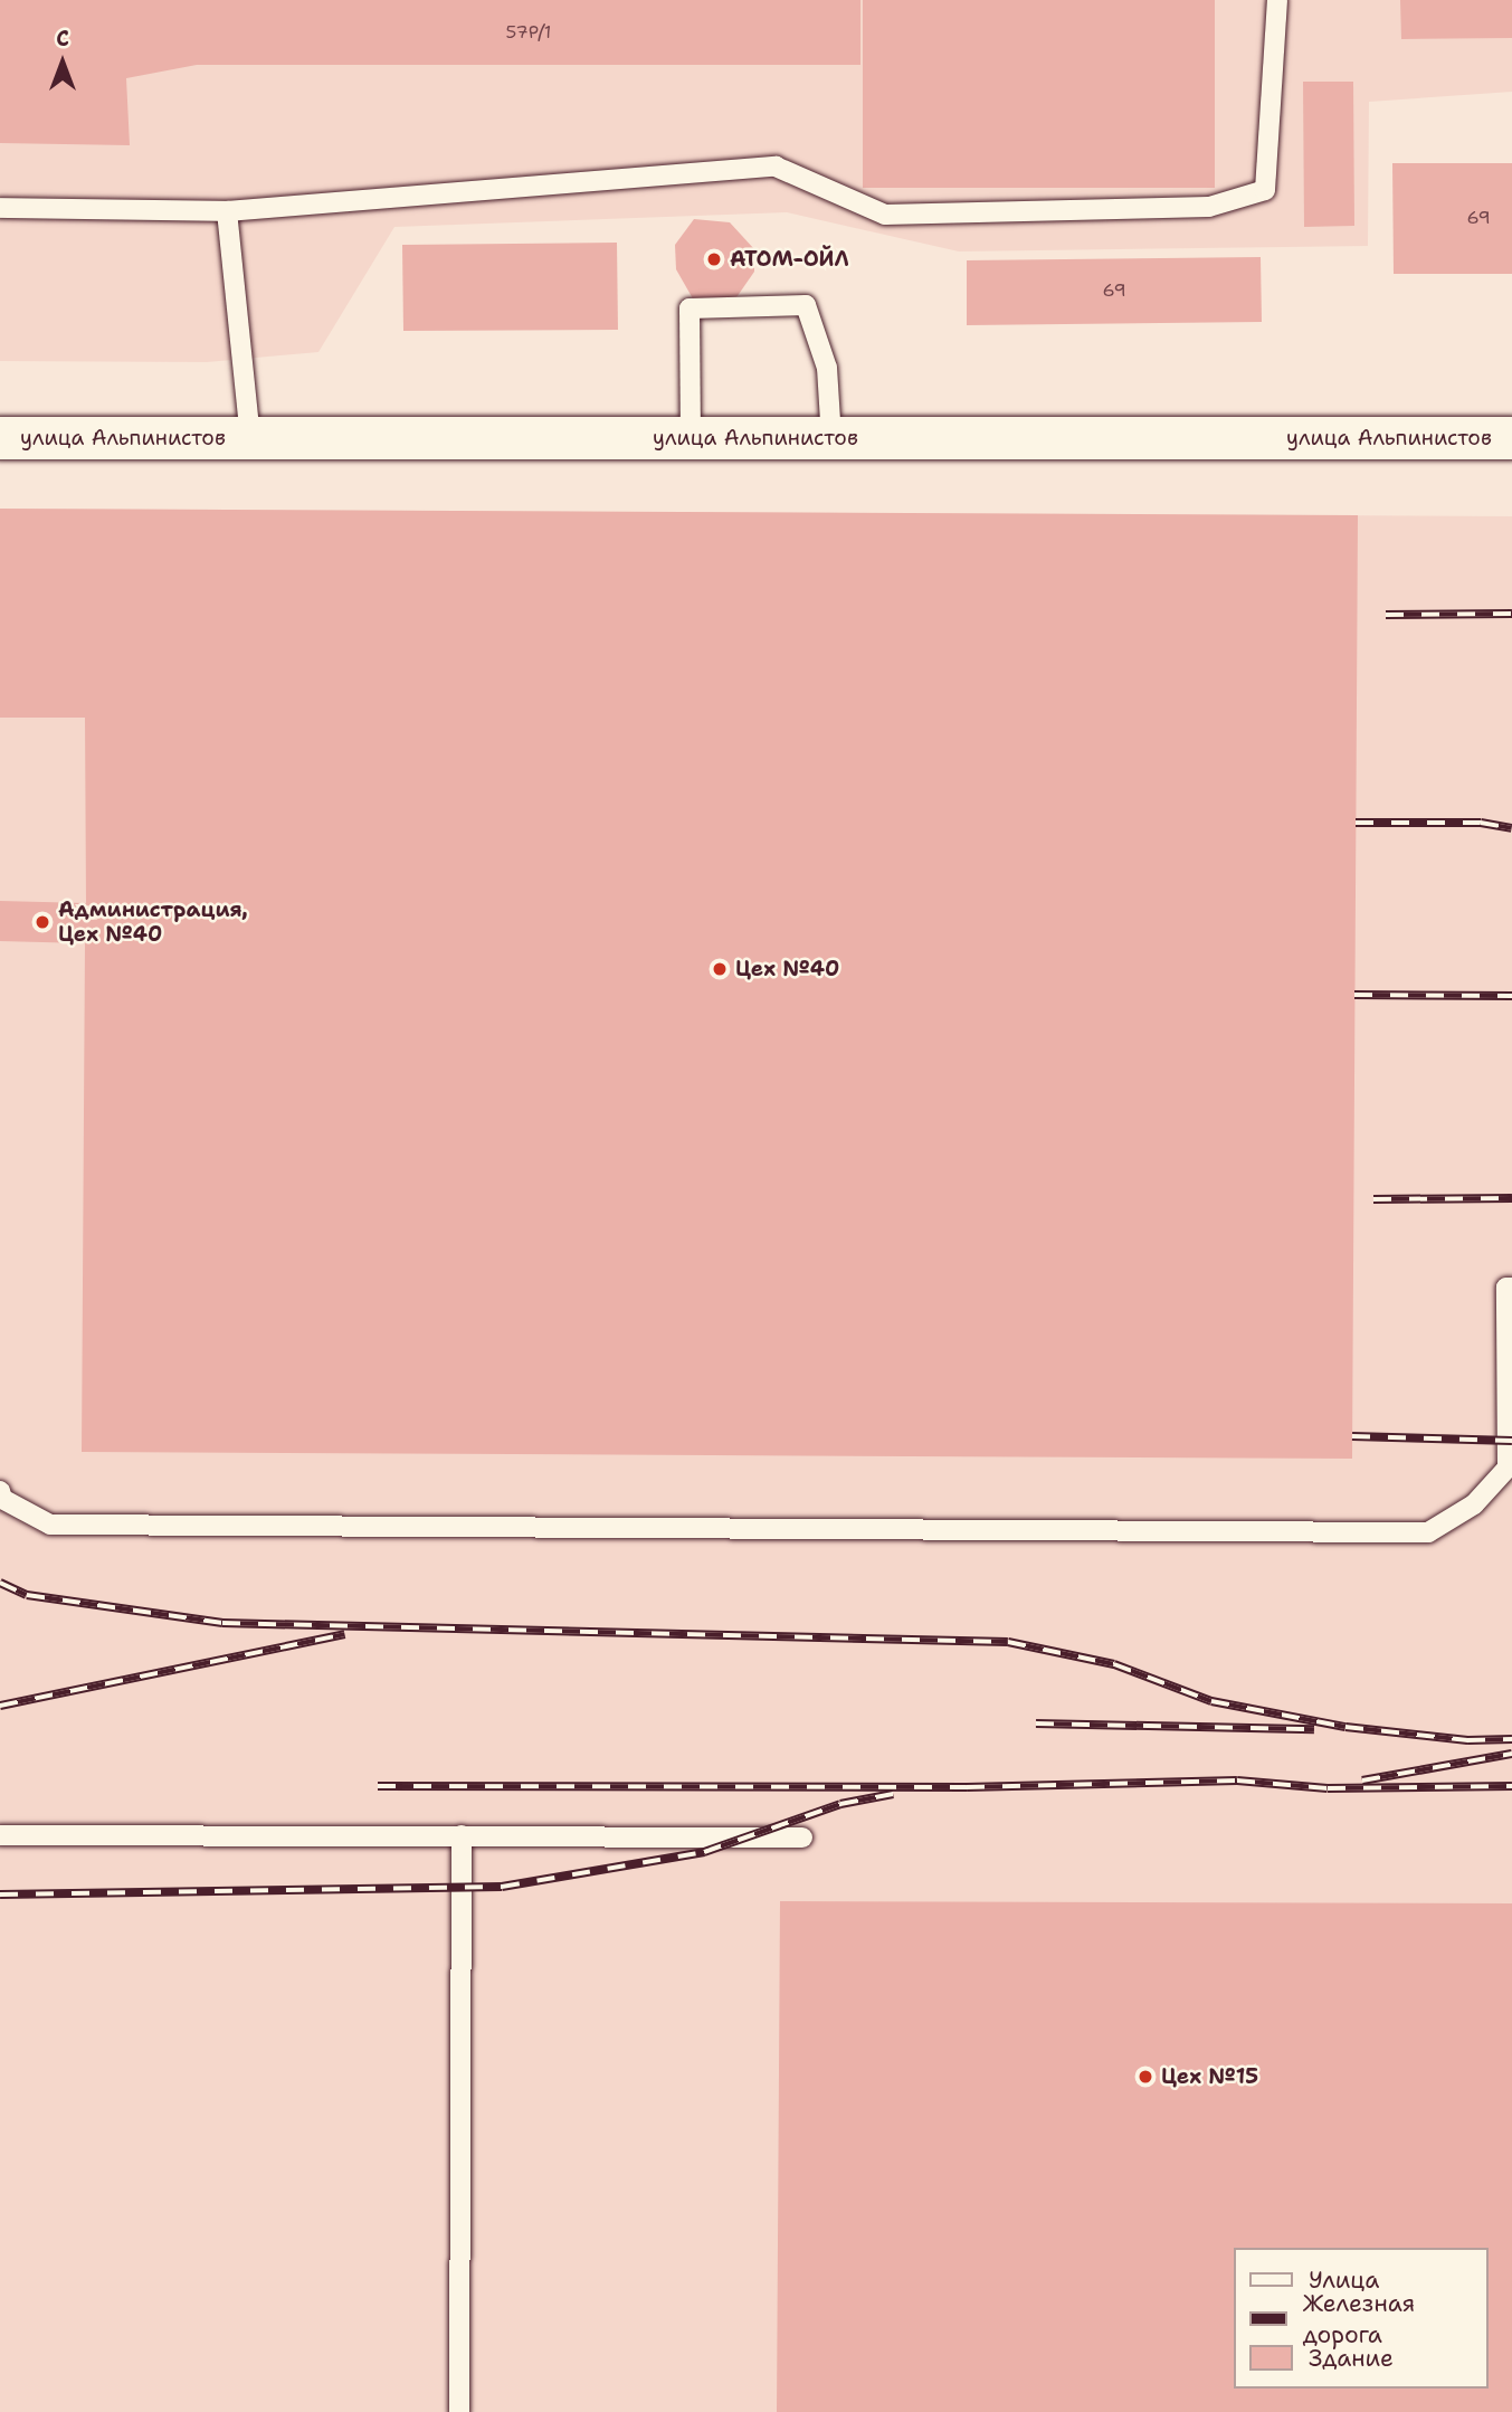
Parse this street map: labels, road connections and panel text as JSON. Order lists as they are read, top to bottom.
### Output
{
  "streets": {
    "main road": ["улица Альпинистов"]
  },
  "places": [
    "АТОМ-ОЙЛ",
    "Администрация, Цех №40",
    "Цех №40",
    "Цех №15"
  ],
  "house_numbers": ["57Р/1", "69", "69"],
  "legend": ["Улица", "Железная дорога", "Здание"],
  "north": "top"
}
